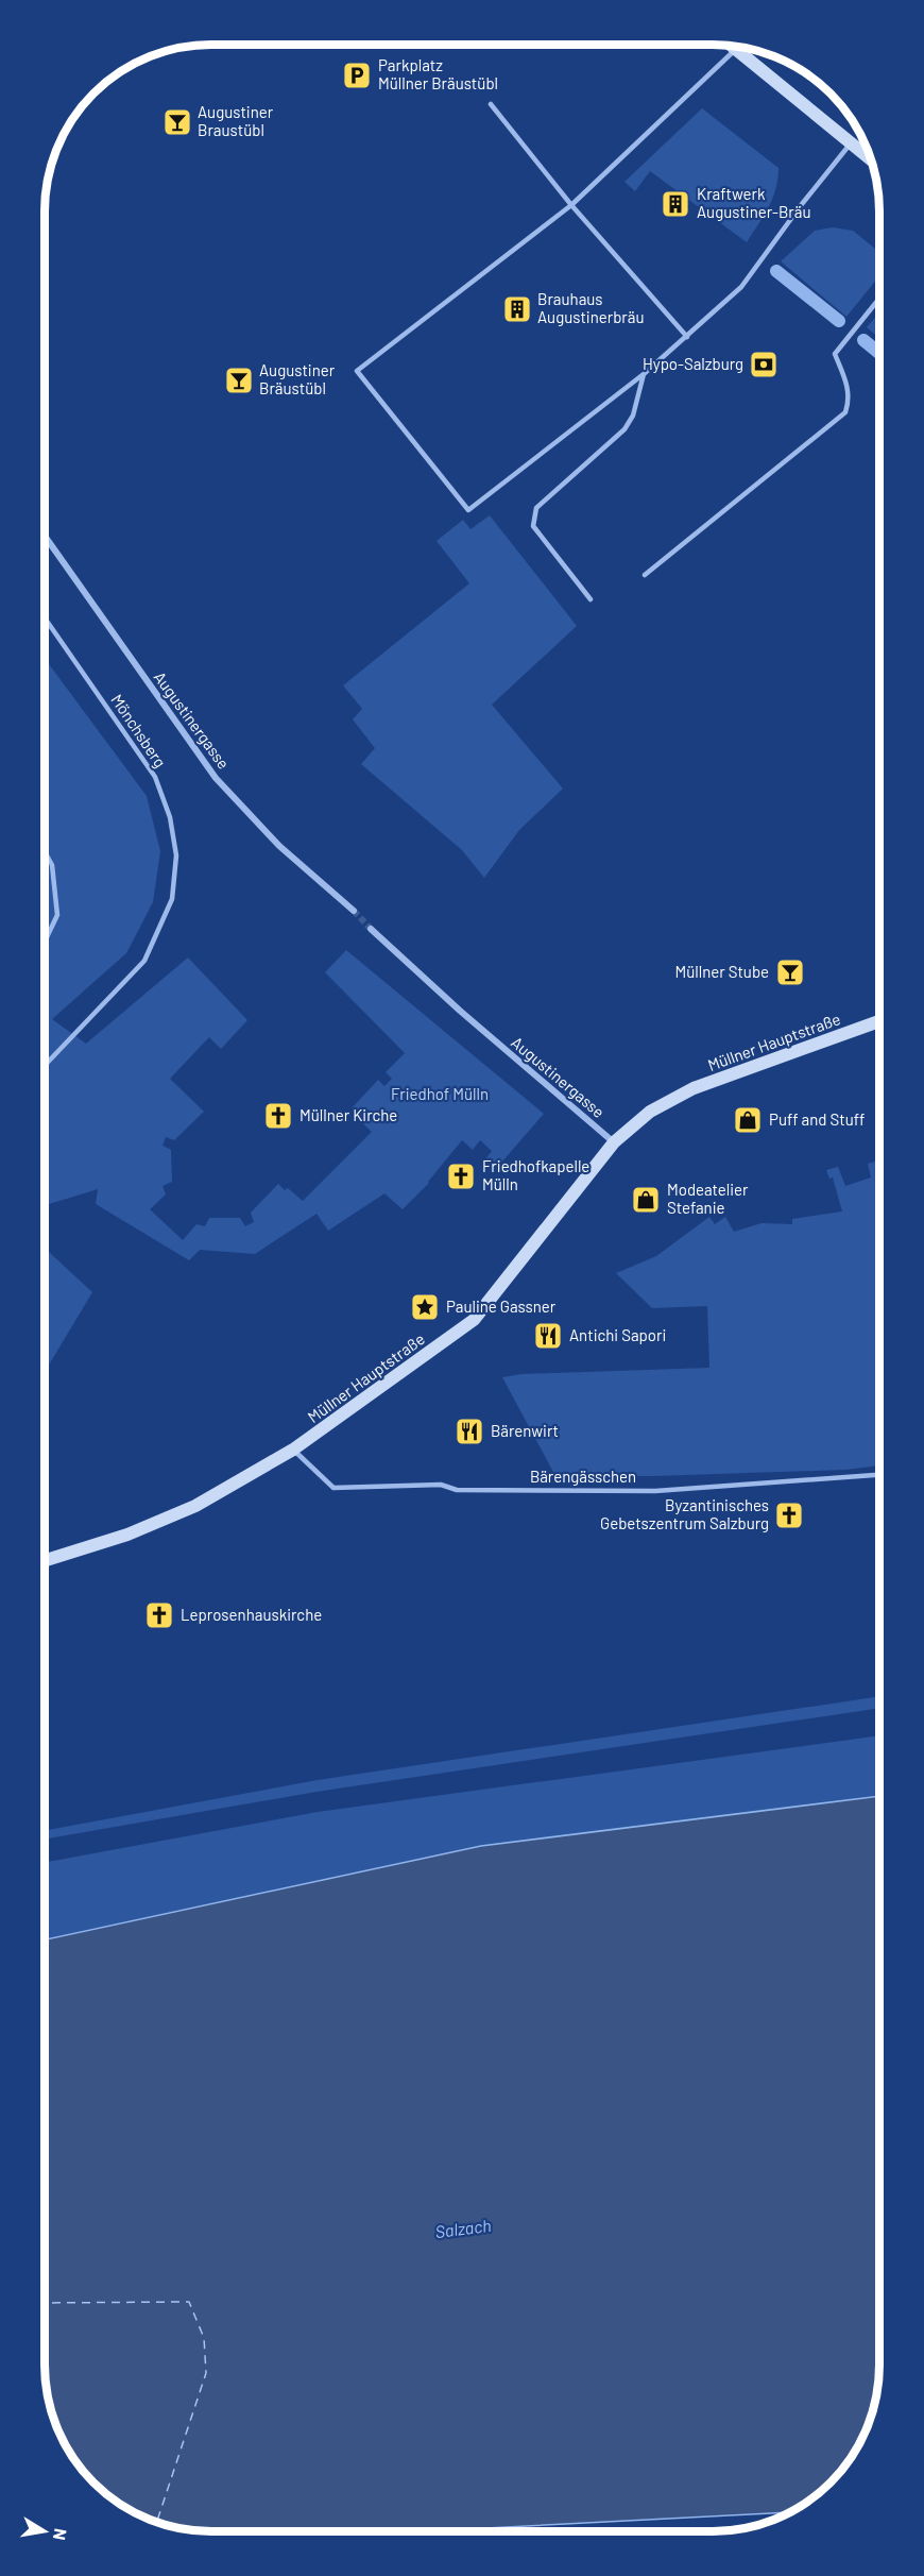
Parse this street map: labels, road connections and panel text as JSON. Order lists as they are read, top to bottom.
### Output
{
  "streets": {
    "street": ["Augustinergasse", "Müllner Hauptstraße"],
    "lane": ["Mönchsberg", "Bärengässchen"]
  },
  "crossings": [
    ["Augustinergasse", "Müllner Hauptstraße"],
    ["Müllner Hauptstraße", "Bärengässchen"]
  ],
  "water": ["Salzach"],
  "parks": ["Friedhof Mülln"],
  "places": {
    "parking": ["Parkplatz Müllner Bräustübl"],
    "bar": ["Augustiner Braustübl", "Augustiner Bräustübl", "Müllner Stube"],
    "building": ["Kraftwerk Augustiner-Bräu", "Brauhaus Augustinerbräu"],
    "bank": ["Hypo-Salzburg"],
    "church": [
      "Müllner Kirche",
      "Friedhofkapelle Mülln",
      "Byzantinisches Gebetszentrum Salzburg",
      "Leprosenhauskirche"
    ],
    "shop": ["Puff and Stuff", "Modeatelier Stefanie"],
    "place": ["Pauline Gassner"],
    "restaurant": ["Antichi Sapori", "Bärenwirt"]
  },
  "north": "right"
}
